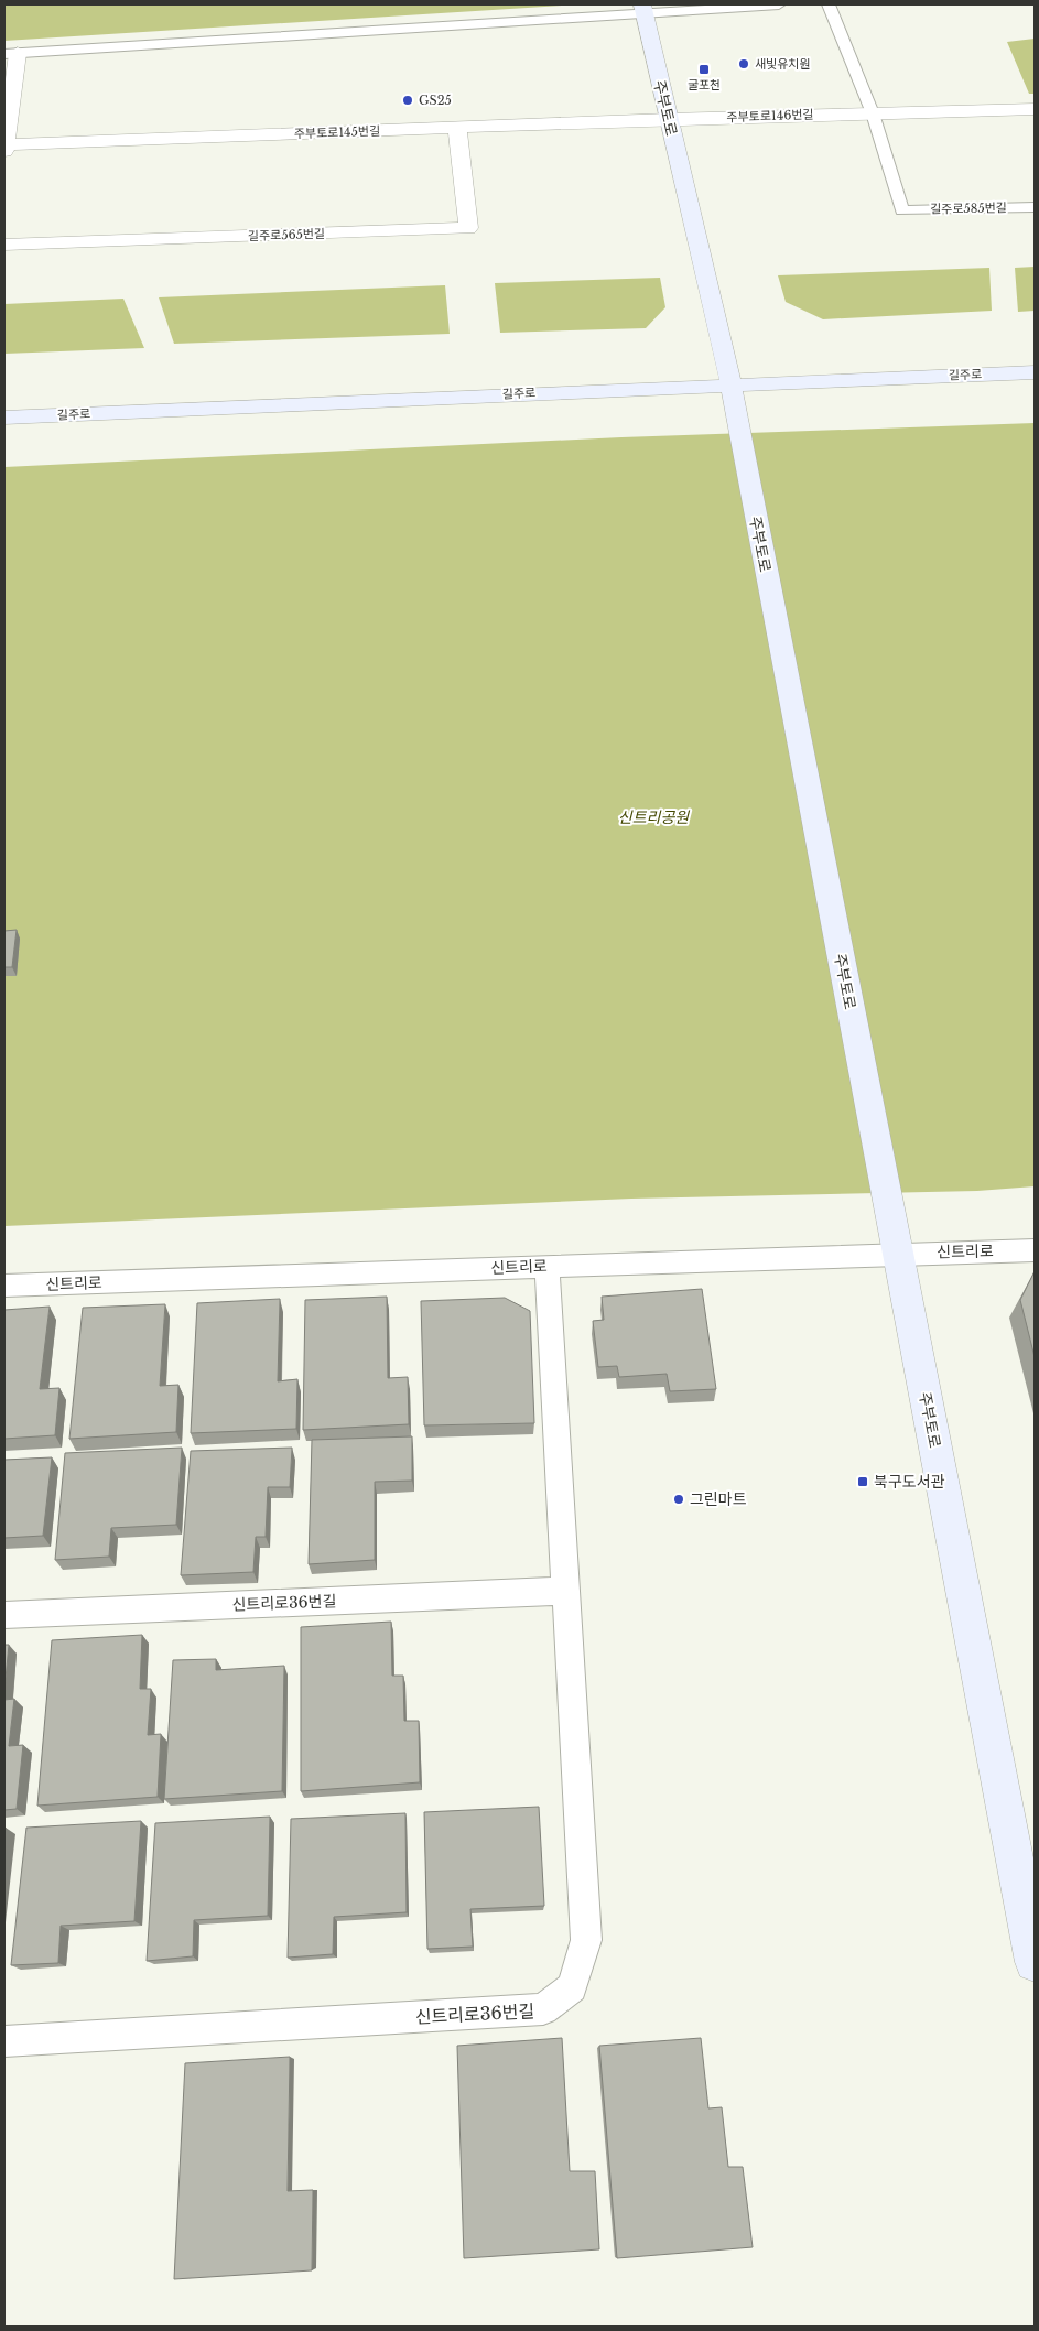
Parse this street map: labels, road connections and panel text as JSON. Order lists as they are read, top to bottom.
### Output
{
  "streets": {
    "main road": ["주부토로", "길주로"],
    "street": ["주부토로146번길", "주부토로145번길", "길주로565번길"],
    "lane": ["길주로585번길", "신트리로", "신트리로36번길"]
  },
  "crossings": [
    ["주부토로", "주부토로146번길"],
    ["주부토로", "주부토로145번길"],
    ["주부토로", "길주로"],
    ["주부토로", "신트리로"],
    ["주부토로146번길", "주부토로145번길"],
    ["주부토로146번길", "길주로585번길"],
    ["주부토로145번길", "길주로565번길"],
    ["신트리로", "신트리로36번길"]
  ],
  "parks": ["신트리공원"],
  "places": {
    "other": ["새빛유치원", "GS25", "그린마트"],
    "transit": ["굴포천", "북구도서관"]
  }
}
